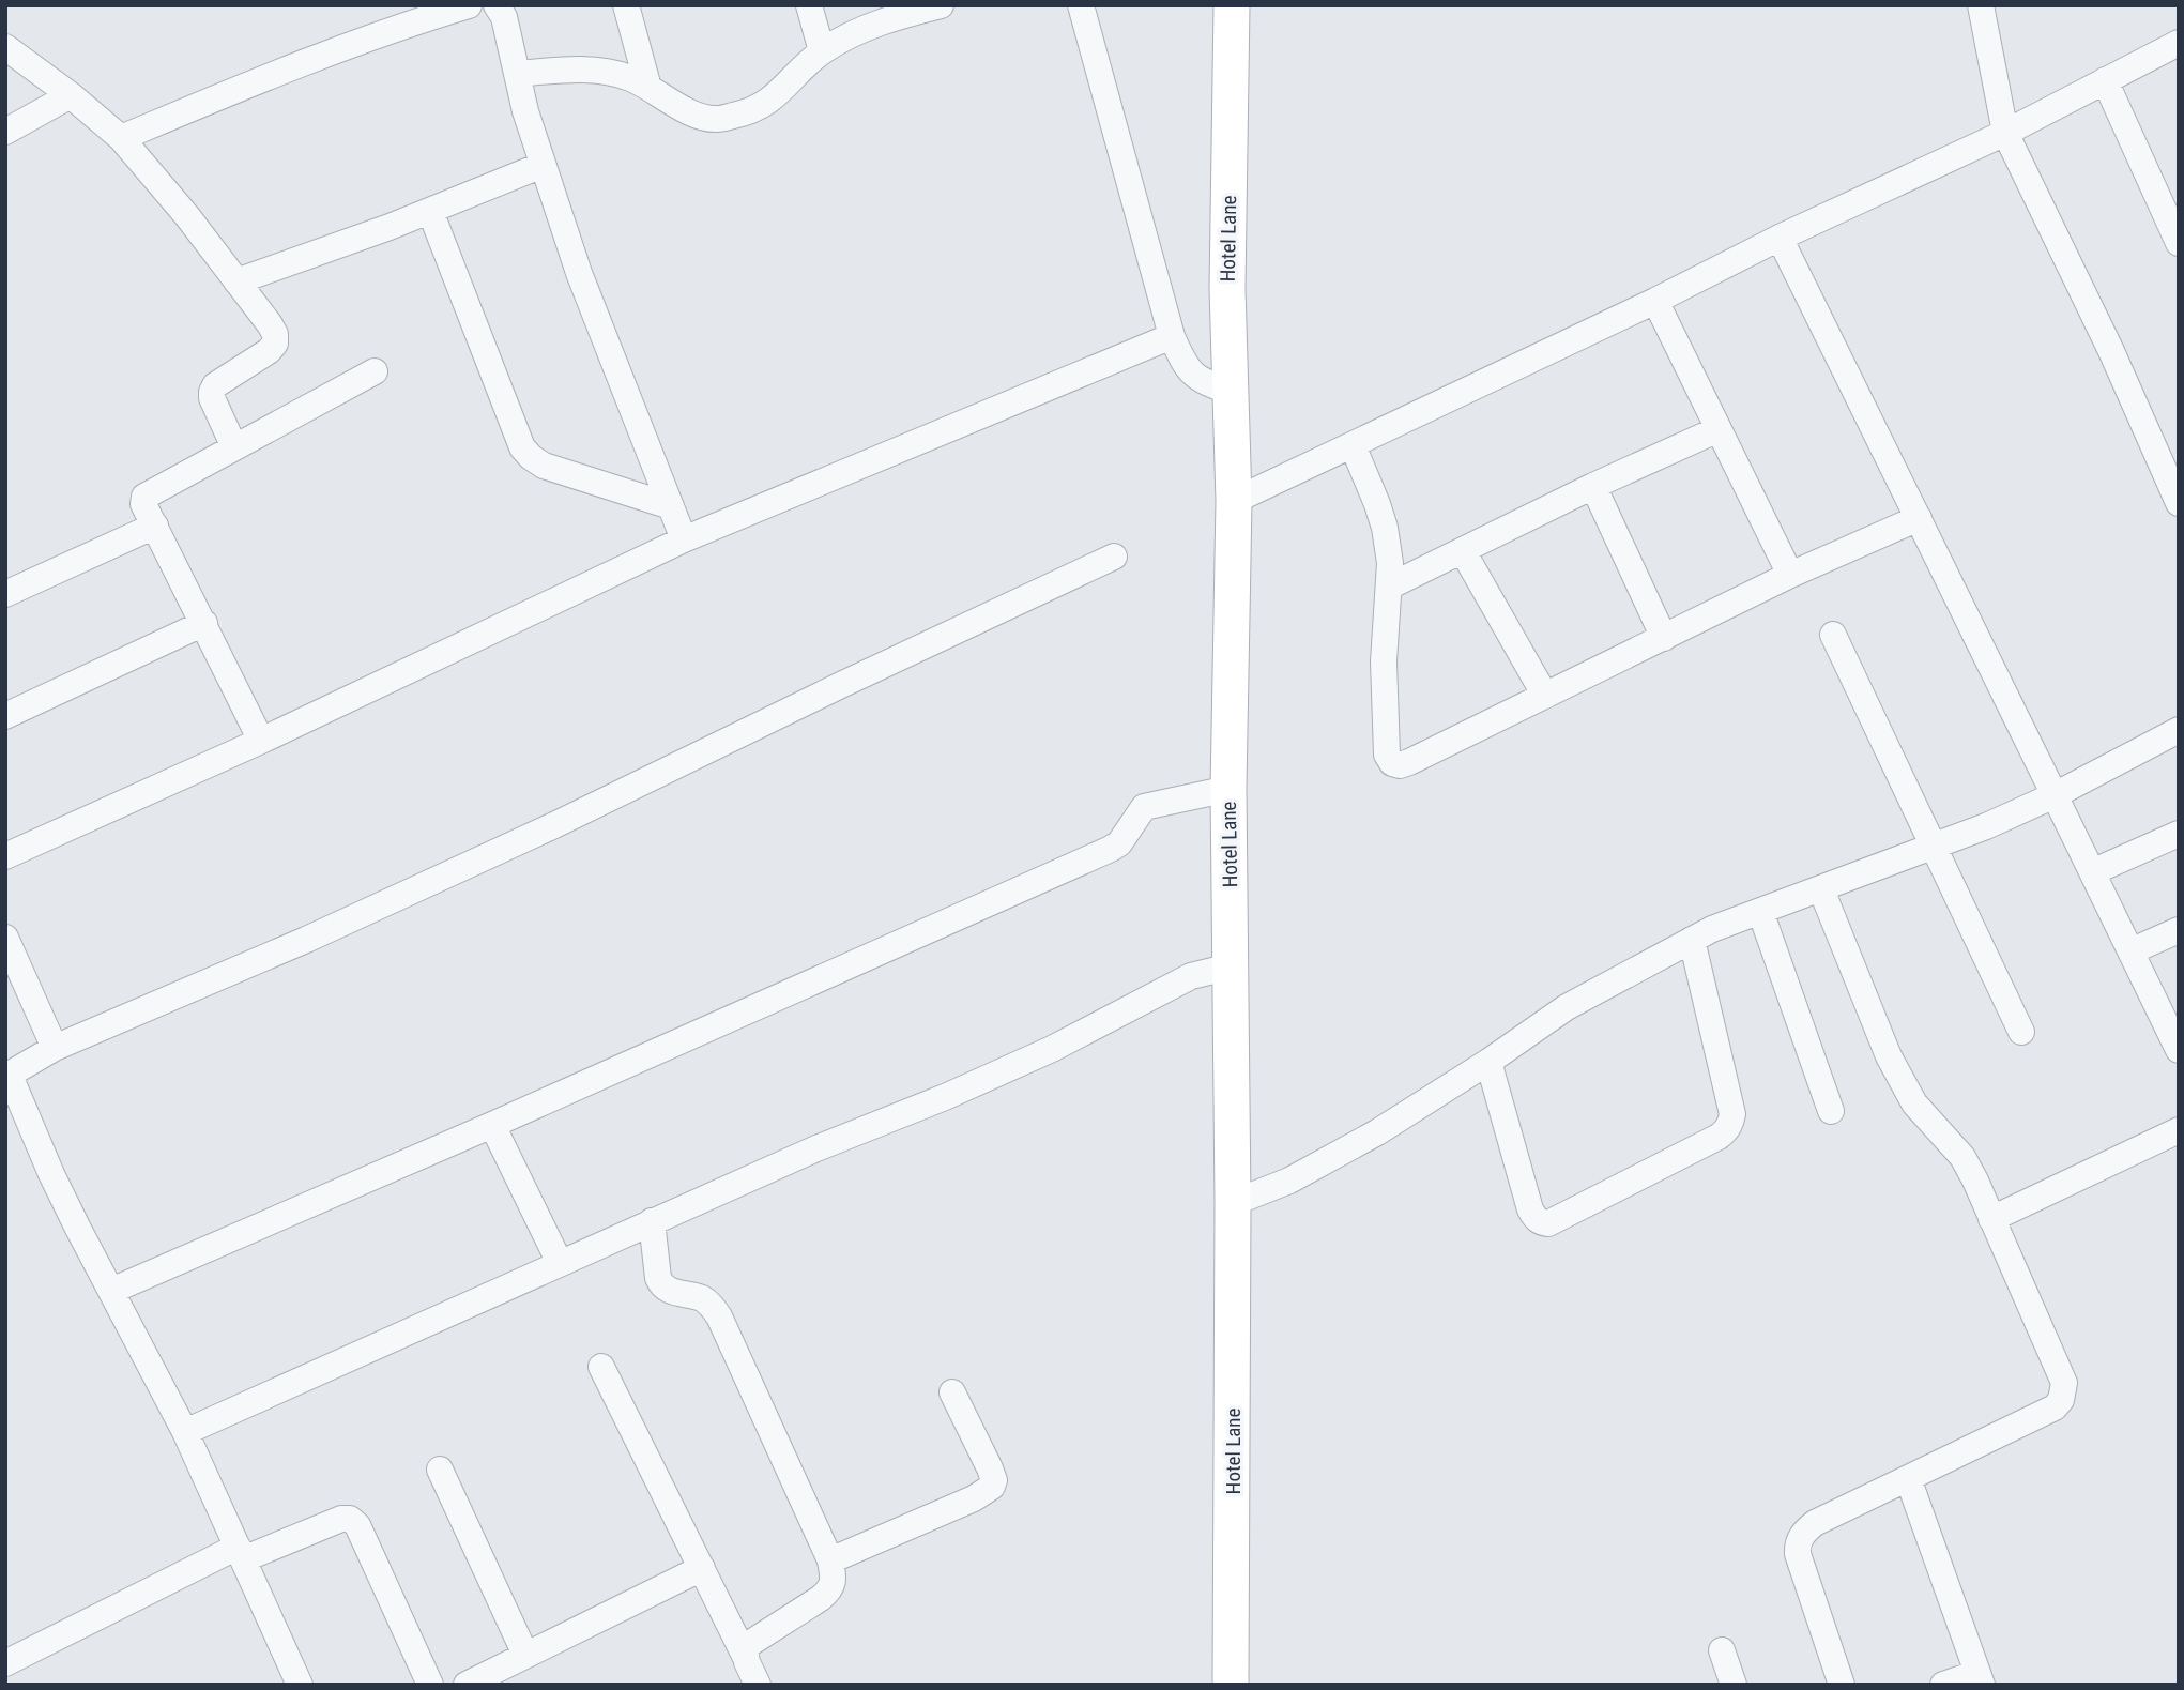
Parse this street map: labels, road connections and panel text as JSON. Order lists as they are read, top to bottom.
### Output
{
  "streets": {
    "street": ["Hotel Lane"]
  }
}
